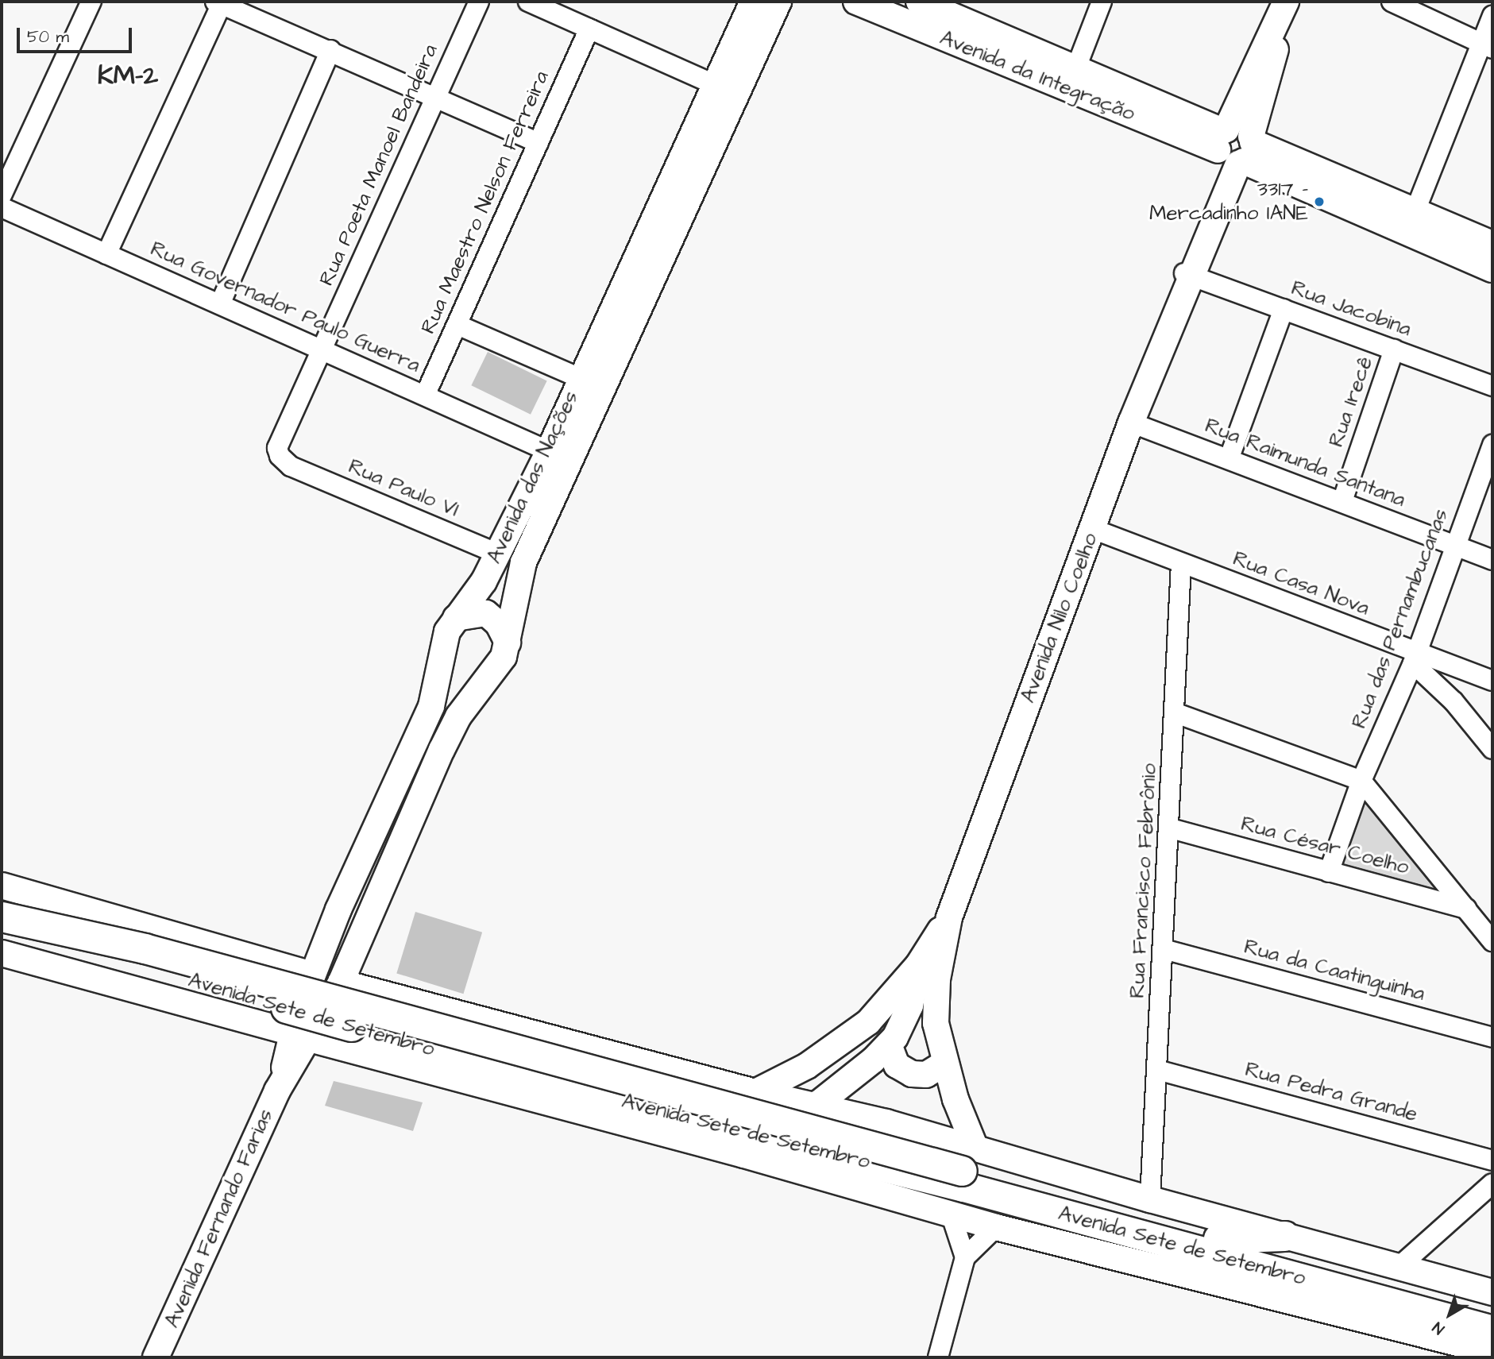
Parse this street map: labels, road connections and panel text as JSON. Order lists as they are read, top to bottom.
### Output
{
  "streets": {
    "highway": ["Avenida Sete de Setembro"],
    "main road": [
      "Avenida da Integração",
      "Avenida das Nações",
      "Avenida Nilo Coelho",
      "Avenida Fernando Farias"
    ],
    "street": [
      "Rua Poeta Manoel Bandeira",
      "Rua Maestro Nelson Ferreira",
      "Rua Governador Paulo Guerra",
      "Rua Jacobina",
      "Rua Irecê",
      "Rua Raimunda Santana",
      "Rua Paulo VI",
      "Rua Casa Nova",
      "Rua das Pernambucanas",
      "Rua César Coelho",
      "Rua Francisco Febrônio",
      "Rua da Caatinguinha",
      "Rua Pedra Grande"
    ]
  },
  "crossings": [
    ["Avenida da Integração", "Avenida Nilo Coelho"],
    ["Rua Poeta Manoel Bandeira", "Rua Governador Paulo Guerra"],
    ["Rua Poeta Manoel Bandeira", "Rua Paulo VI"],
    ["Rua Maestro Nelson Ferreira", "Rua Governador Paulo Guerra"],
    ["Rua Governador Paulo Guerra", "Avenida das Nações"],
    ["Rua Jacobina", "Rua Irecê"],
    ["Rua Jacobina", "Avenida Nilo Coelho"],
    ["Rua Irecê", "Rua Raimunda Santana"],
    ["Rua Raimunda Santana", "Avenida Nilo Coelho"],
    ["Rua Raimunda Santana", "Rua das Pernambucanas"],
    ["Avenida das Nações", "Rua Paulo VI"],
    ["Avenida das Nações", "Avenida Sete de Setembro"],
    ["Avenida das Nações", "Avenida Fernando Farias"],
    ["Rua Casa Nova", "Avenida Nilo Coelho"],
    ["Rua Casa Nova", "Rua das Pernambucanas"],
    ["Rua Casa Nova", "Rua Francisco Febrônio"],
    ["Rua das Pernambucanas", "Rua César Coelho"],
    ["Rua César Coelho", "Rua Francisco Febrônio"],
    ["Rua Francisco Febrônio", "Rua da Caatinguinha"],
    ["Rua Francisco Febrônio", "Avenida Sete de Setembro"],
    ["Rua Francisco Febrônio", "Rua Pedra Grande"],
    ["Avenida Sete de Setembro", "Avenida Fernando Farias"]
  ],
  "districts": ["KM-2"],
  "places": ["3317 - Mercadinho IANE"],
  "scale_bar": "50 m",
  "north": "bottom left"
}
